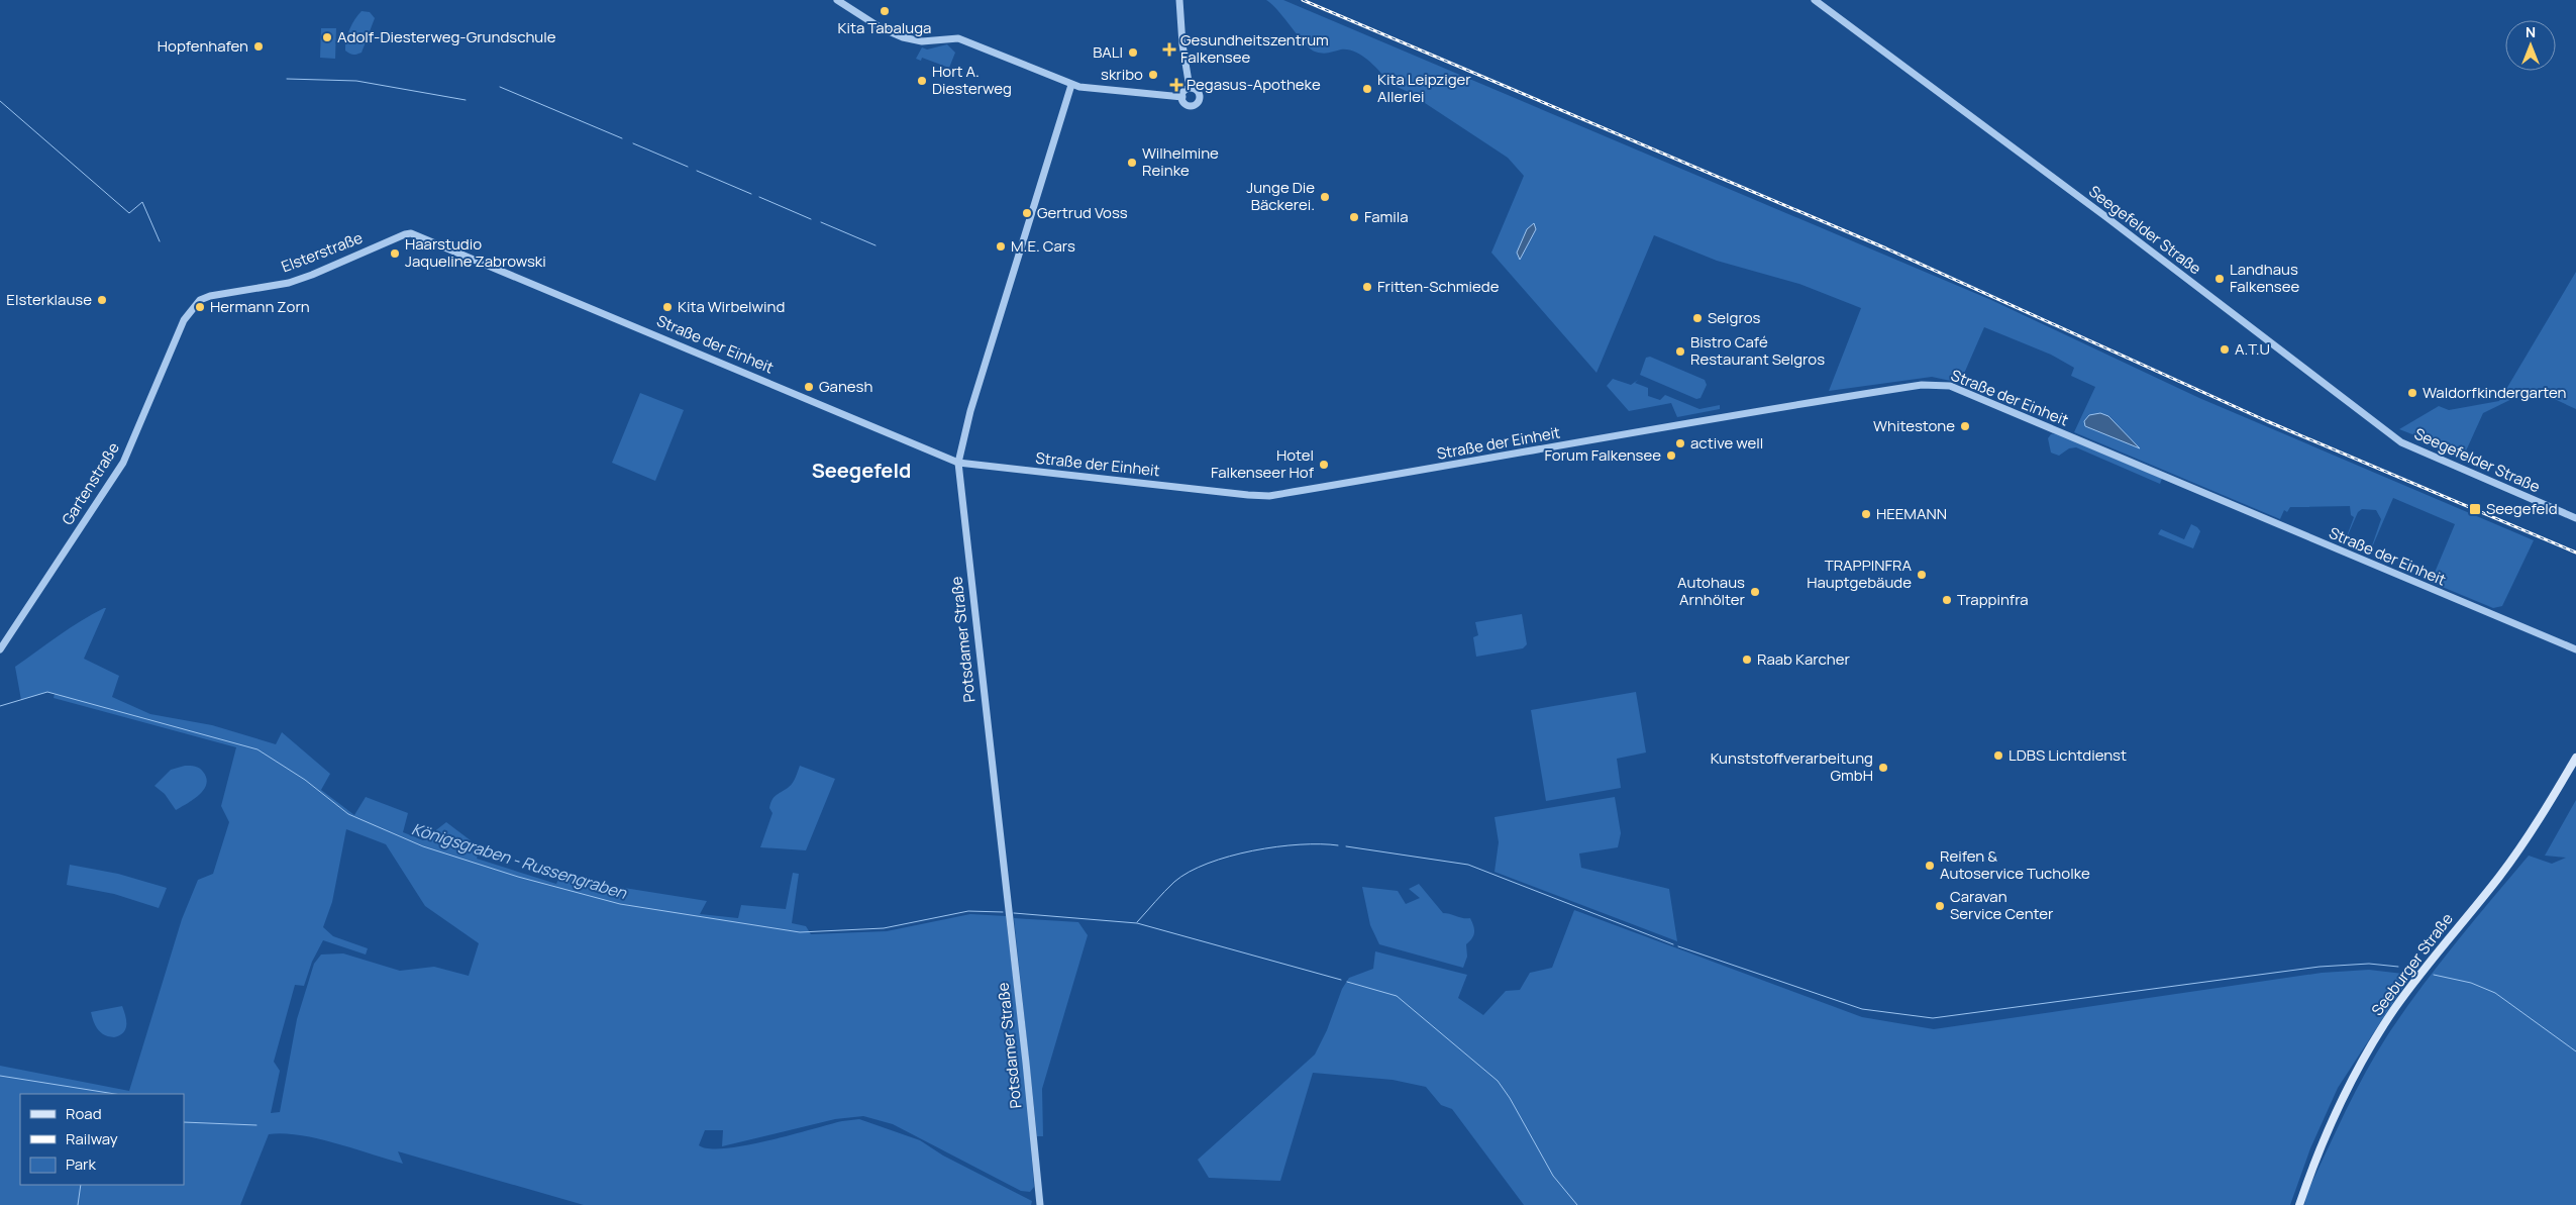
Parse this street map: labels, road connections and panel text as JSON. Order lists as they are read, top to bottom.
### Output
{
  "streets": {
    "main road": ["Seeburger Straße"],
    "street": [
      "Seegefelder Straße",
      "Elsterstraße",
      "Straße der Einheit",
      "Gartenstraße",
      "Potsdamer Straße"
    ]
  },
  "crossings": [
    ["Elsterstraße", "Straße der Einheit"],
    ["Elsterstraße", "Gartenstraße"],
    ["Straße der Einheit", "Potsdamer Straße"]
  ],
  "districts": ["Seegefeld"],
  "water": ["Königsgraben - Russengraben"],
  "places": {
    "other": [
      "Kita Tabaluga",
      "Adolf-Diesterweg-Grundschule",
      "Hopfenhafen",
      "BALI",
      "skribo",
      "Hort A. Diesterweg",
      "Kita Leipziger Allerlei",
      "Wilhelmine Reinke",
      "Junge Die Bäckerei.",
      "Gertrud Voss",
      "Famila",
      "M.E. Cars",
      "Haarstudio Jaqueline Zabrowski",
      "Landhaus Falkensee",
      "Fritten-Schmiede",
      "Elsterklause",
      "Hermann Zorn",
      "Kita Wirbelwind",
      "Selgros",
      "A.T.U",
      "Bistro Café Restaurant Selgros",
      "Ganesh",
      "Waldorfkindergarten",
      "Whitestone",
      "active well",
      "Forum Falkensee",
      "Hotel Falkenseer Hof",
      "HEEMANN",
      "TRAPPINFRA Hauptgebäude",
      "Autohaus Arnhölter",
      "Trappinfra",
      "Raab Karcher",
      "LDBS Lichtdienst",
      "Kunststoffverarbeitung GmbH",
      "Reifen & Autoservice Tucholke",
      "Caravan Service Center"
    ],
    "health": ["Gesundheitszentrum Falkensee", "Pegasus-Apotheke"],
    "transit": ["Seegefeld"]
  },
  "legend": ["Road", "Railway", "Park"],
  "north": "top"
}
